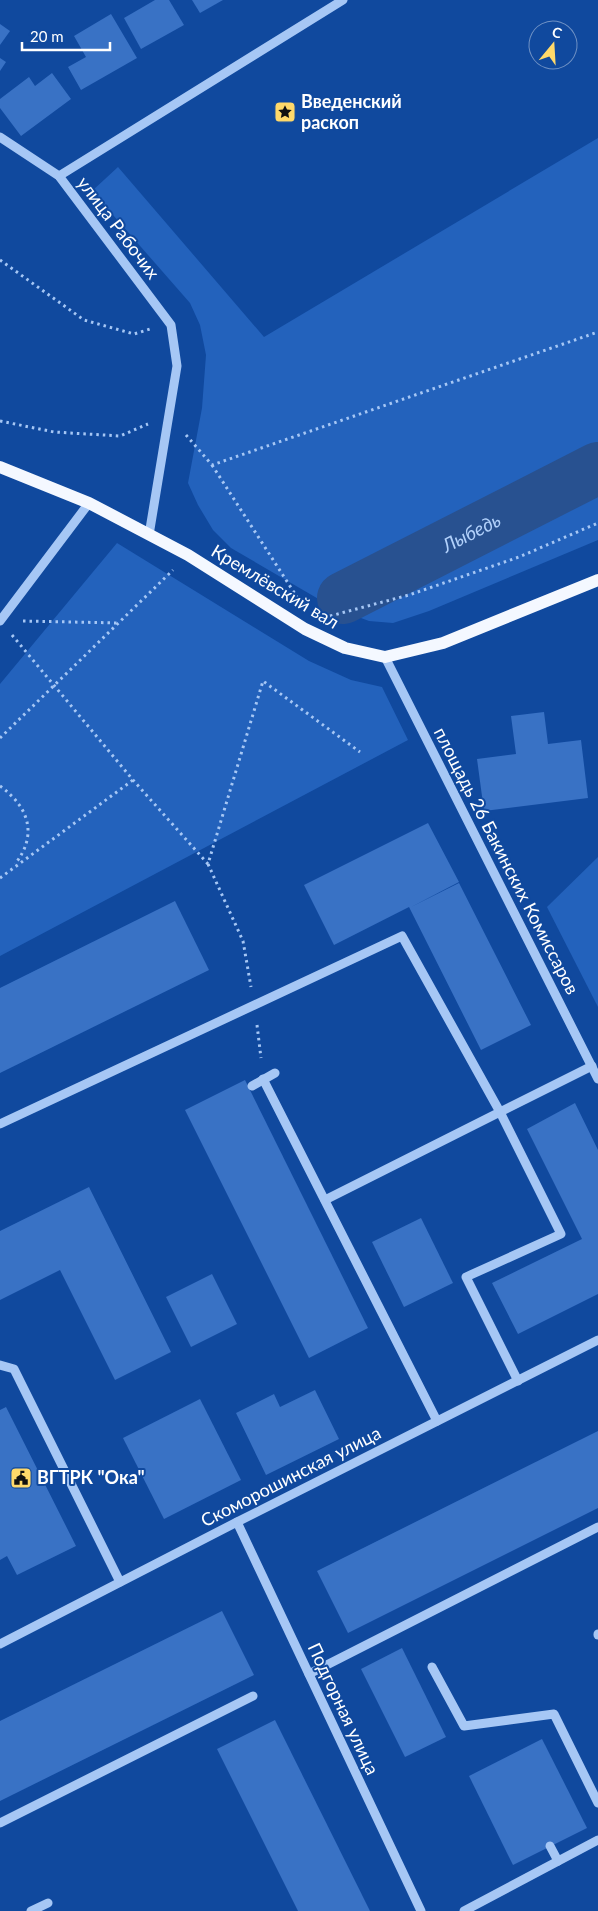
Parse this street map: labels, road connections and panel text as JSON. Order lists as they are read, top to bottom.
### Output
{
  "streets": {
    "main road": ["Кремлёвский вал"],
    "street": [
      "улица Рабочих",
      "площадь 26 Бакинских Комиссаров",
      "Скоморошинская улица",
      "Подгорная улица"
    ]
  },
  "crossings": [
    ["улица Рабочих", "Кремлёвский вал"],
    ["Кремлёвский вал", "площадь 26 Бакинских Комиссаров"],
    ["Скоморошинская улица", "Подгорная улица"]
  ],
  "water": ["Лыбедь"],
  "places": {
    "place": ["Введенский раскоп"],
    "public building": ["ВГТРК \"Ока\""]
  },
  "scale_bar": "20 m",
  "north": "top"
}
